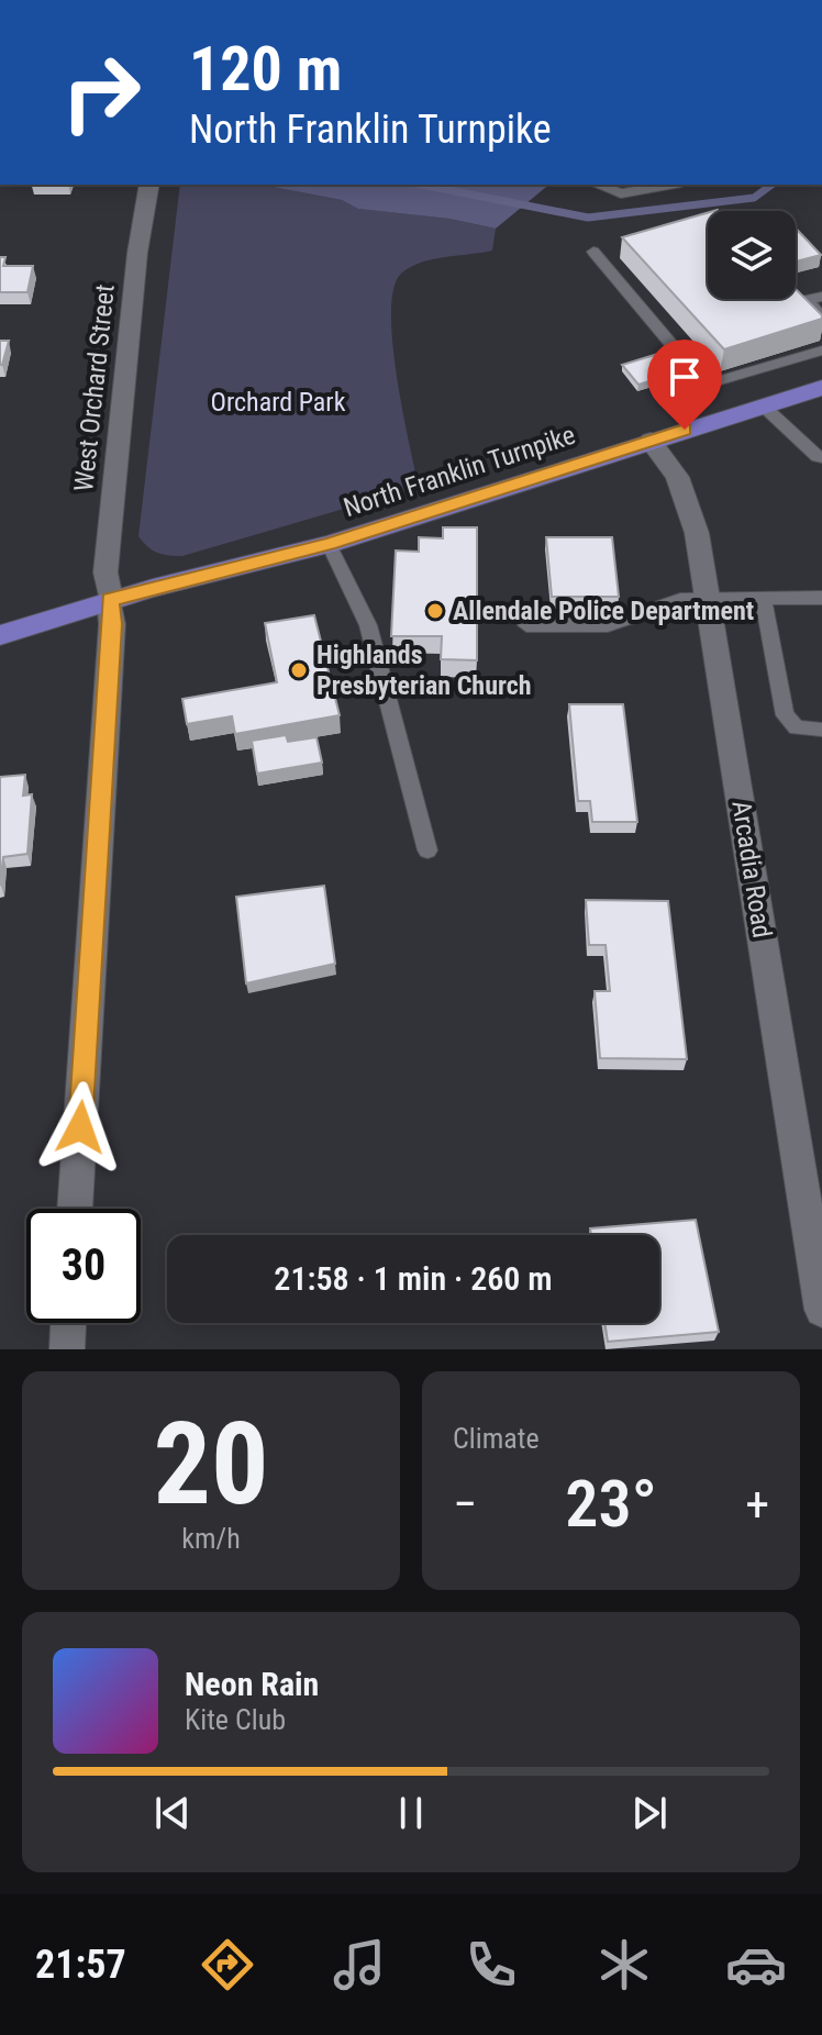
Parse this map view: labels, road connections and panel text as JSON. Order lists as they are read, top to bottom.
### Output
{
  "streets": {
    "main road": ["North Franklin Turnpike"],
    "street": ["West Orchard Street", "Arcadia Road"]
  },
  "crossings": [
    ["West Orchard Street", "North Franklin Turnpike"],
    ["North Franklin Turnpike", "Arcadia Road"]
  ],
  "parks": ["Orchard Park"],
  "places": ["Allendale Police Department", "Highlands Presbyterian Church"],
  "page": {
    "turn": ["120 m", "North Franklin Turnpike"],
    "limit": "30",
    "trip": "21:58 · 1 min · 260 m",
    "tile": [
      ["20", "km/h"],
      "Climate"
    ],
    "heat": ["−", "23°", "+"],
    "song": ["Neon Rain", "Kite Club"],
    "tabs": "21:57"
  }
}
